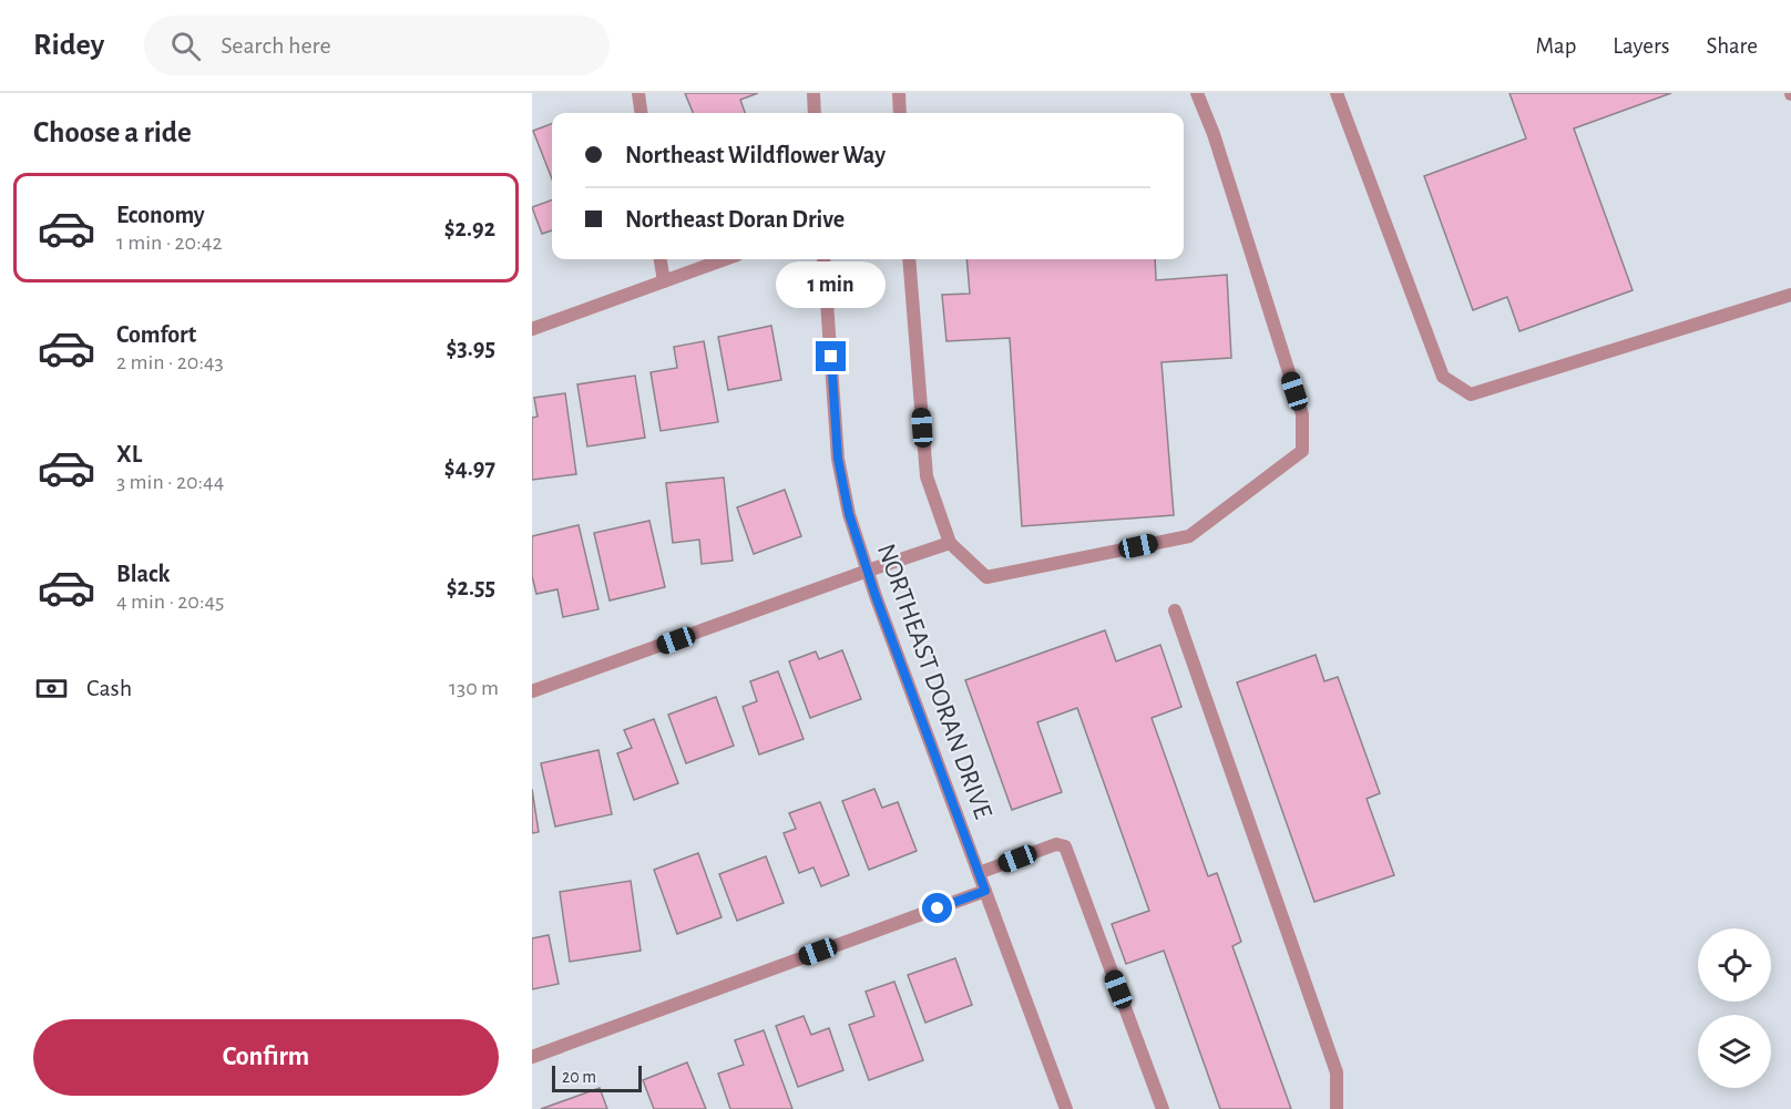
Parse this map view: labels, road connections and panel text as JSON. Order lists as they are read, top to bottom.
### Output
{
  "streets": {
    "street": ["NORTHEAST DORAN DRIVE"]
  },
  "scale_bar": "20 m",
  "page": {
    "header": "Ridey",
    "search": "Search here",
    "nav": ["Map", "Layers", "Share"],
    "heading": "Choose a ride",
    "banner": ["Northeast Wildflower Way", "Northeast Doran Drive"],
    "list": [
      {
        "name": "Economy",
        "note": "1 min · 20:42",
        "value": "$2.92"
      },
      {
        "name": "Comfort",
        "note": "2 min · 20:43",
        "value": "$3.95"
      },
      {
        "name": "XL",
        "note": "3 min · 20:44",
        "value": "$4.97"
      },
      {
        "name": "Black",
        "note": "4 min · 20:45",
        "value": "$2.55"
      }
    ],
    "bubble": "1 min",
    "pay": ["Cash", "130 m"],
    "buttons": "Confirm",
    "scale": "20 m"
  }
}
